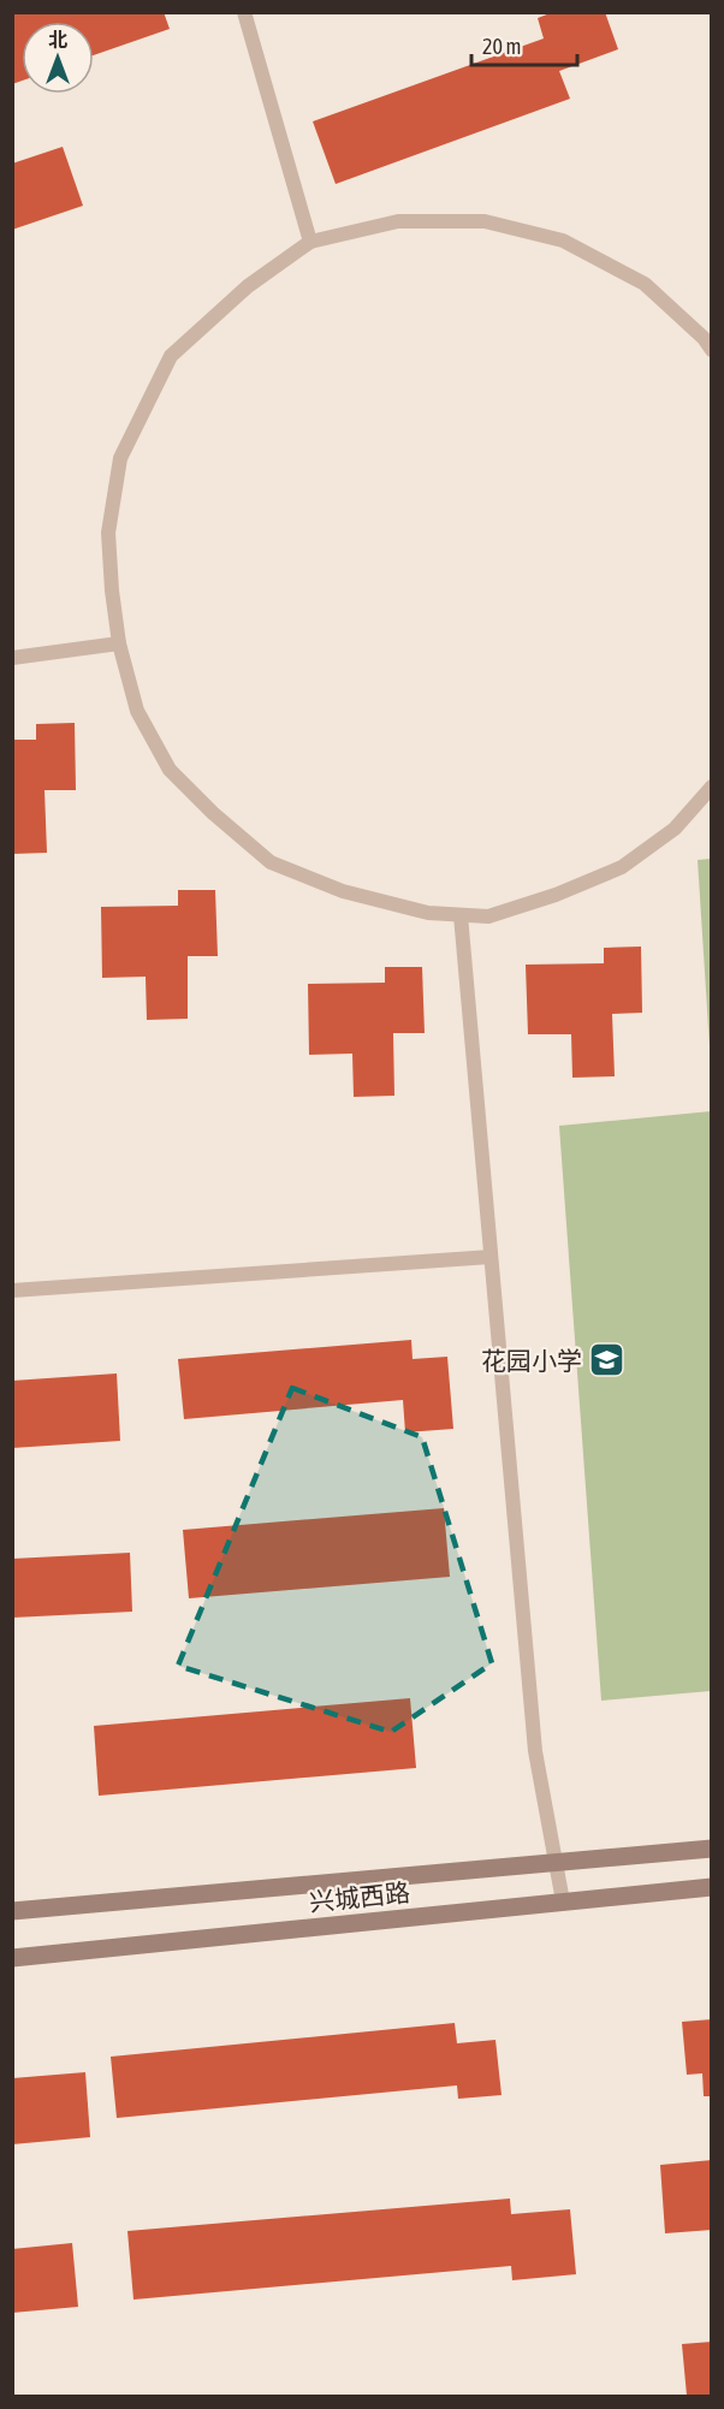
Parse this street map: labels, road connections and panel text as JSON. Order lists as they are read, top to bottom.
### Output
{
  "streets": {
    "street": ["兴城西路"]
  },
  "places": {
    "school or university": ["花园小学"]
  },
  "scale_bar": "20 m",
  "north": "top"
}
